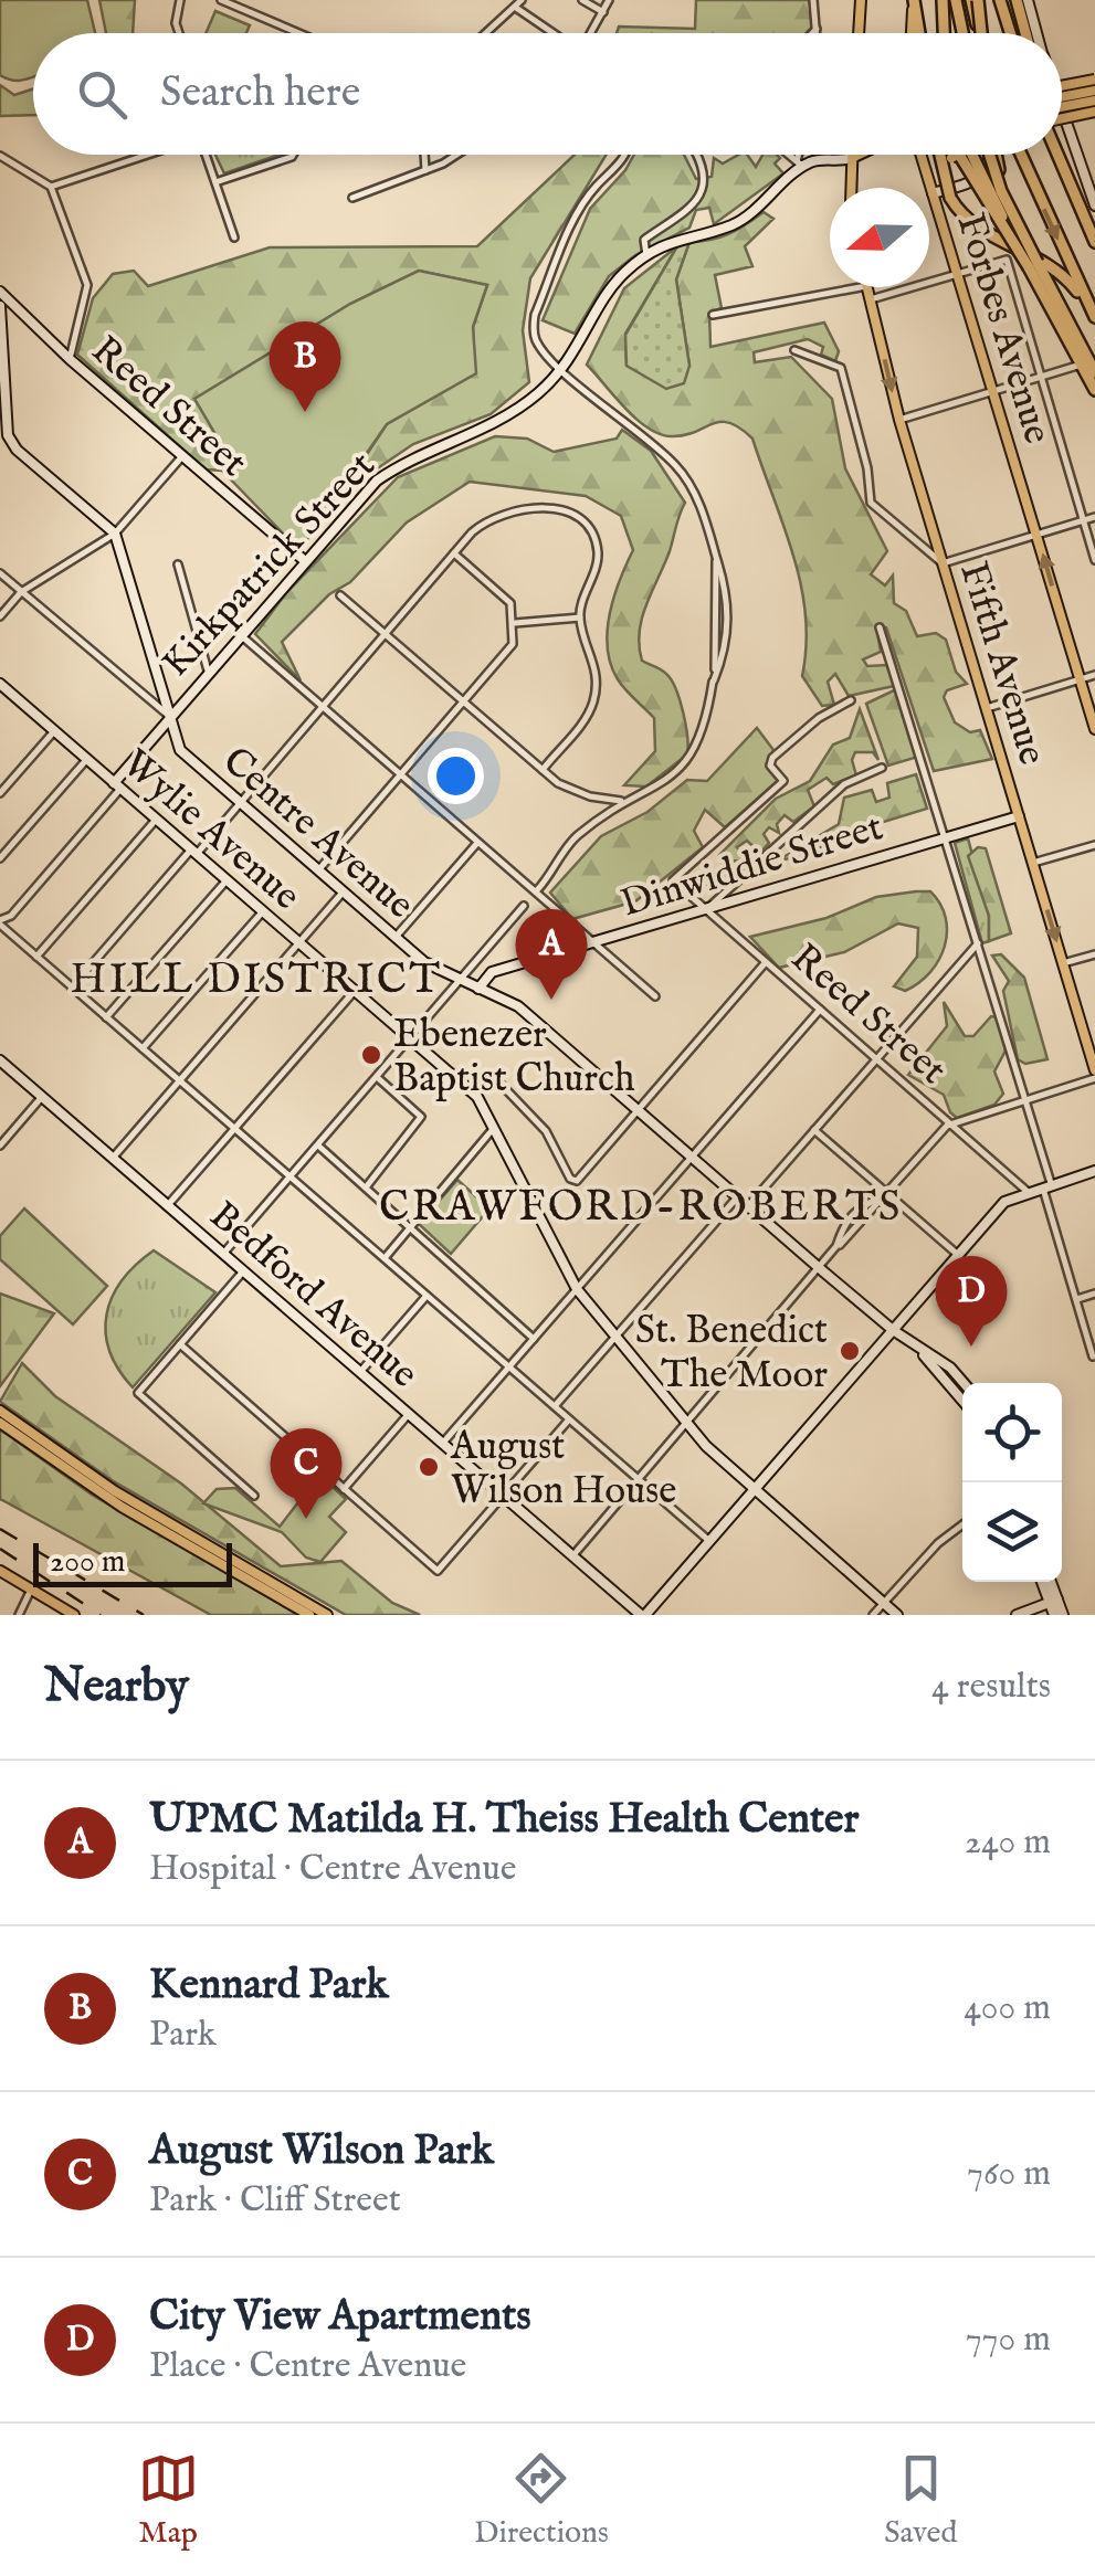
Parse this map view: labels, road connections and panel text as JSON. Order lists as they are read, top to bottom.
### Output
{
  "streets": {
    "main road": ["Forbes Avenue", "Fifth Avenue"],
    "street": [
      "Reed Street",
      "Kirkpatrick Street",
      "Wylie Avenue",
      "Centre Avenue",
      "Dinwiddie Street",
      "Bedford Avenue"
    ]
  },
  "crossings": [
    ["Reed Street", "Kirkpatrick Street"],
    ["Reed Street", "Dinwiddie Street"],
    ["Kirkpatrick Street", "Wylie Avenue"],
    ["Kirkpatrick Street", "Centre Avenue"],
    ["Fifth Avenue", "Dinwiddie Street"],
    ["Centre Avenue", "Dinwiddie Street"]
  ],
  "districts": ["HILL DISTRICT", "CRAWFORD-ROBERTS"],
  "places": ["Ebenezer Baptist Church", "St. Benedict The Moor", "August Wilson House"],
  "scale_bar": "200 m",
  "north": "left",
  "page": {
    "search": "Search here",
    "pins": [
      "B",
      "A",
      "D",
      "C"
    ],
    "scale": "200 m",
    "heading": ["Nearby", "4 results"],
    "list": [
      {
        "mark": "A",
        "name": "UPMC Matilda H. Theiss Health Center",
        "note": "Hospital · Centre Avenue",
        "value": "240 m"
      },
      {
        "mark": "B",
        "name": "Kennard Park",
        "note": "Park",
        "value": "400 m"
      },
      {
        "mark": "C",
        "name": "August Wilson Park",
        "note": "Park · Cliff Street",
        "value": "760 m"
      },
      {
        "mark": "D",
        "name": "City View Apartments",
        "note": "Place · Centre Avenue",
        "value": "770 m"
      }
    ],
    "nav": ["Map", "Directions", "Saved"]
  }
}
